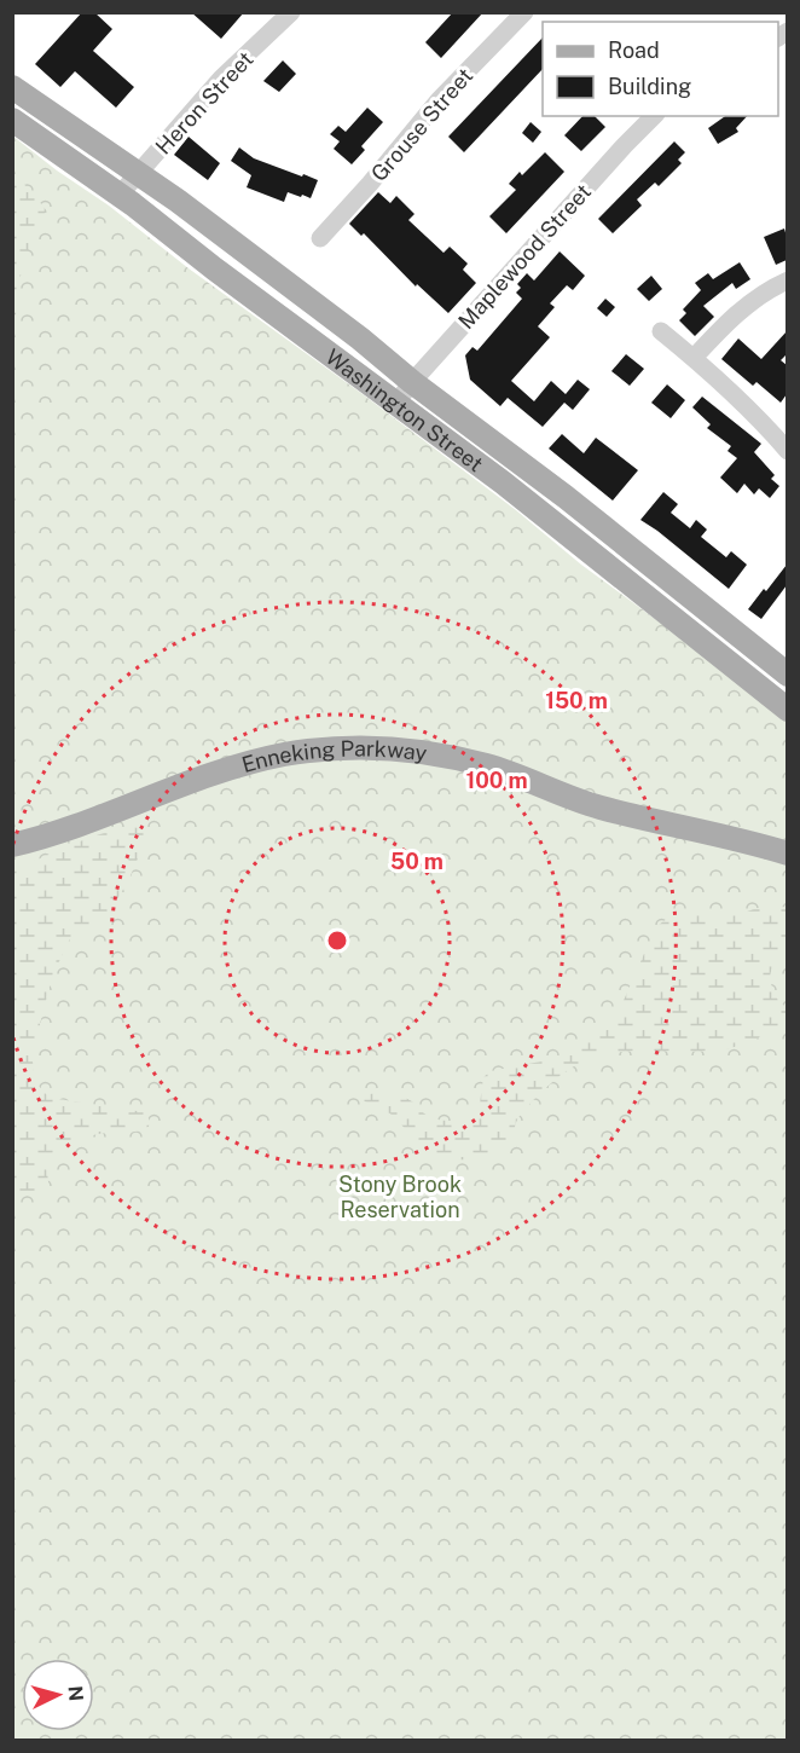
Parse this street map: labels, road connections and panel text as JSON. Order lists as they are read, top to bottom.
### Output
{
  "streets": {
    "main road": ["Washington Street", "Enneking Parkway"],
    "street": ["Heron Street", "Grouse Street", "Maplewood Street"]
  },
  "crossings": [
    ["Heron Street", "Washington Street"],
    ["Maplewood Street", "Washington Street"]
  ],
  "parks": ["Stony Brook Reservation"],
  "legend": ["Road", "Building"],
  "north": "right",
  "rings": ["150 m", "100 m", "50 m"]
}
